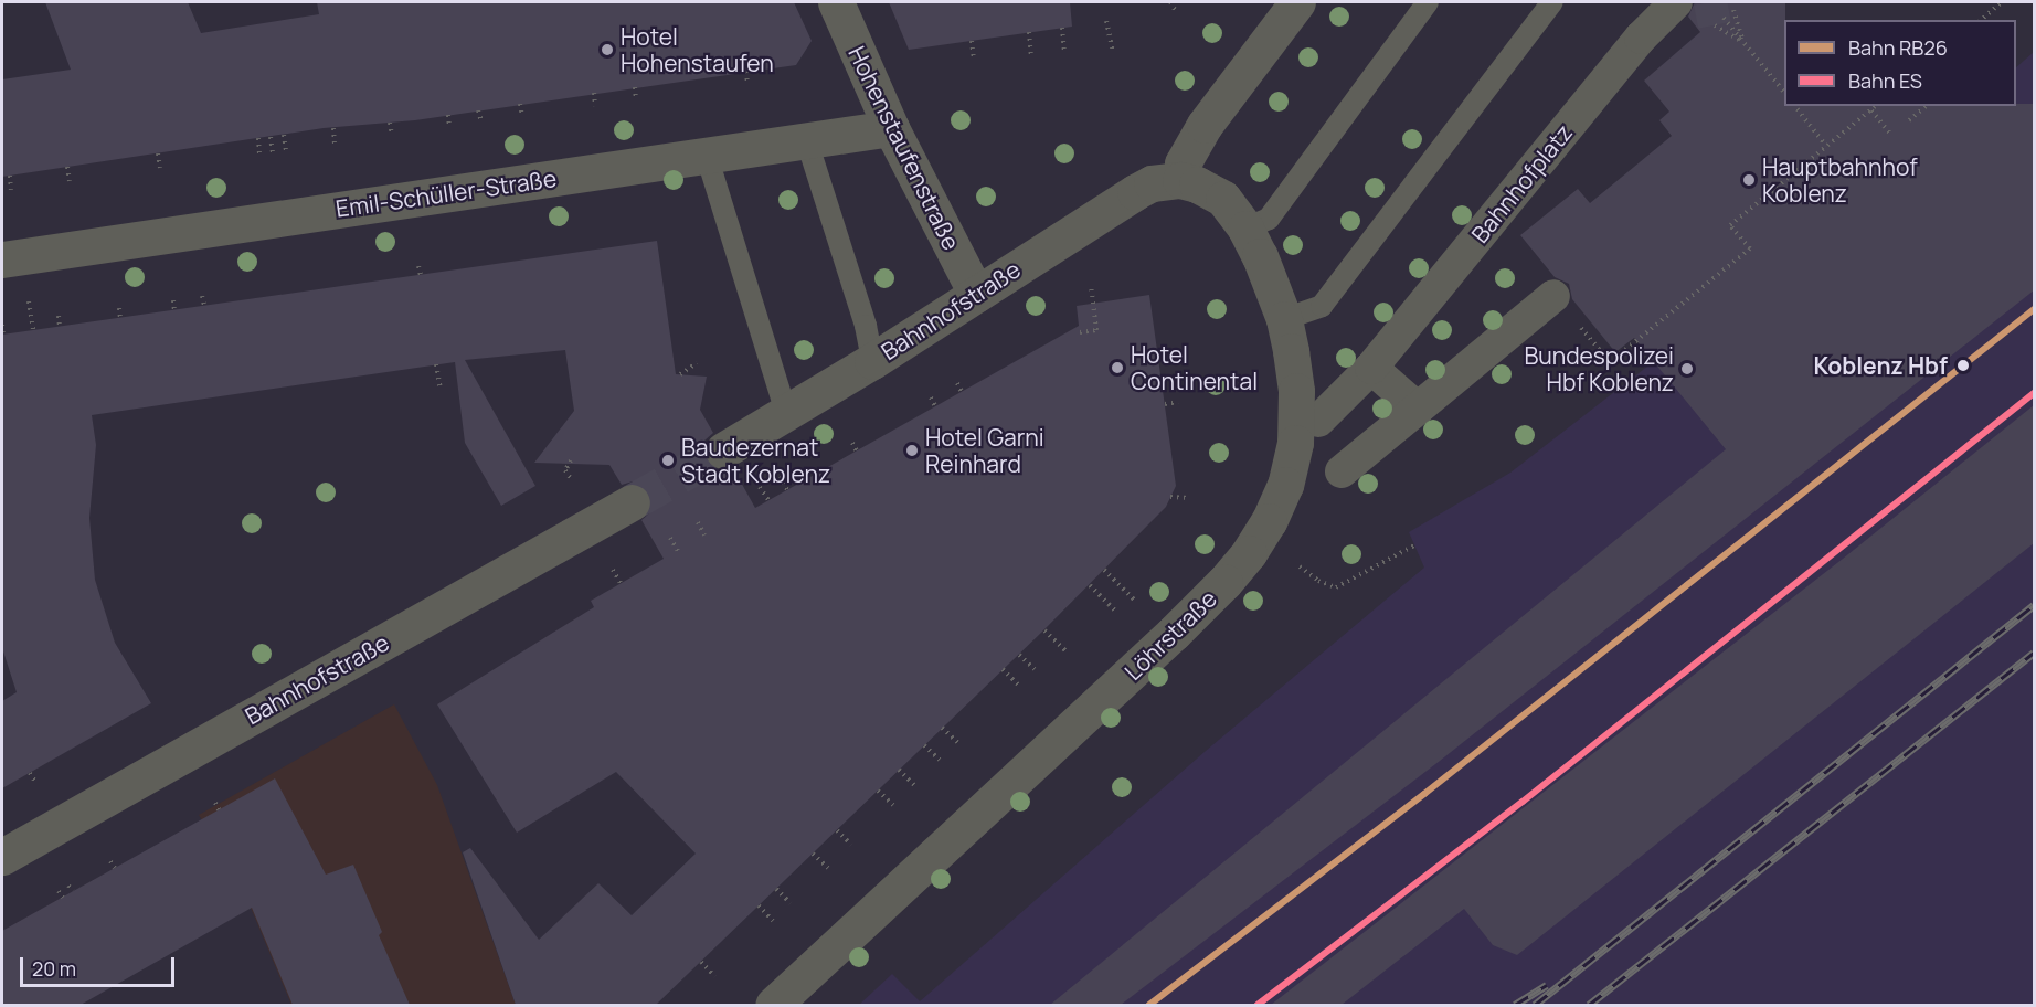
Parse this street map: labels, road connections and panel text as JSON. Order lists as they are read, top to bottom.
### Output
{
  "streets": {
    "street": [
      "Hohenstaufenstraße",
      "Bahnhofplatz",
      "Emil-Schüller-Straße",
      "Bahnhofstraße",
      "Löhrstraße"
    ]
  },
  "crossings": [
    ["Hohenstaufenstraße", "Emil-Schüller-Straße"],
    ["Hohenstaufenstraße", "Bahnhofstraße"],
    ["Bahnhofstraße", "Löhrstraße"]
  ],
  "places": [
    "Hotel Hohenstaufen",
    "Hauptbahnhof Koblenz",
    "Koblenz Hbf",
    "Hotel Continental",
    "Bundespolizei Hbf Koblenz",
    "Hotel Garni Reinhard",
    "Baudezernat Stadt Koblenz"
  ],
  "lines": ["rail line RB26", "rail line ES"],
  "legend": ["Bahn RB26", "Bahn ES"],
  "scale_bar": "20 m"
}
